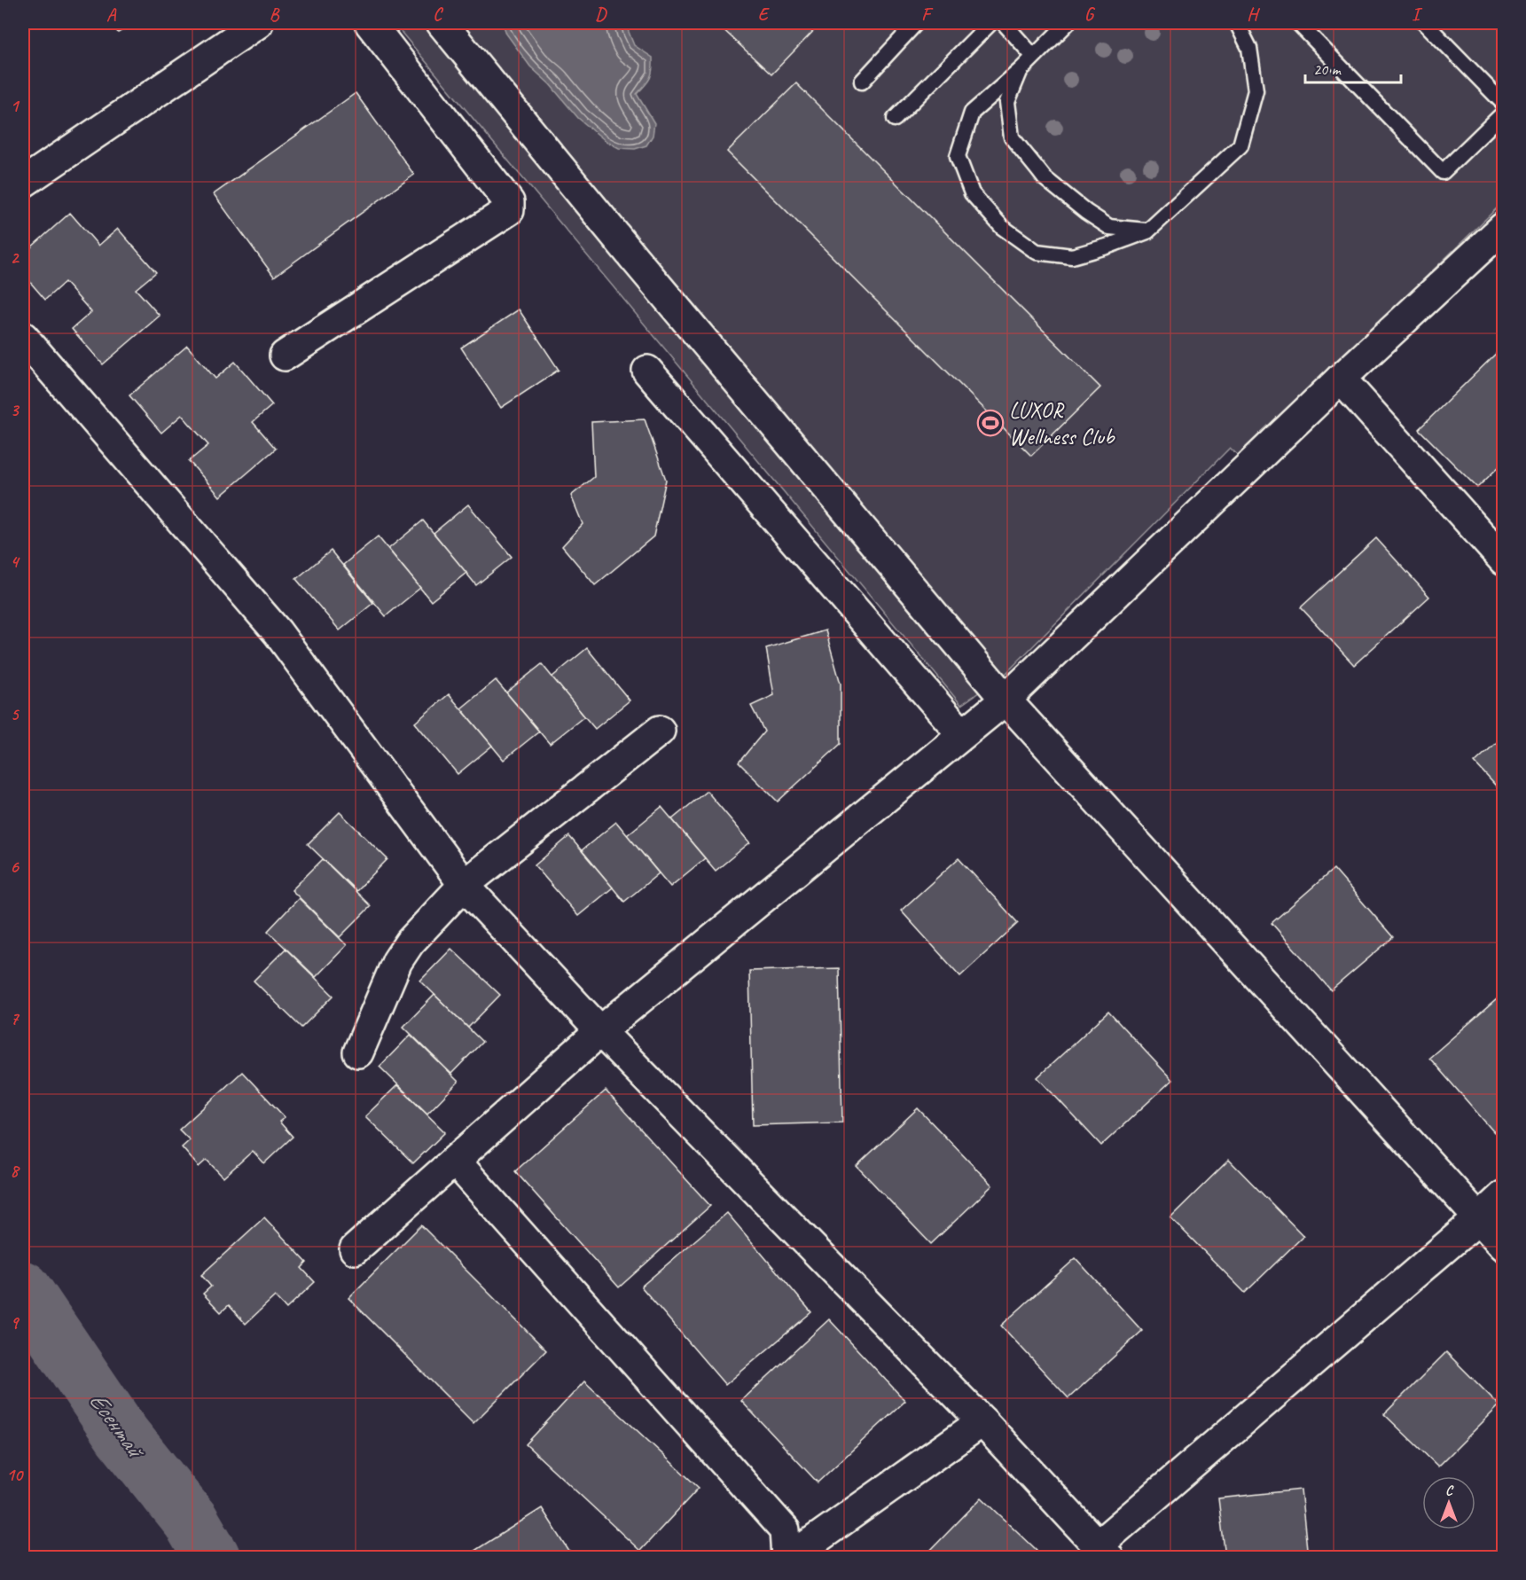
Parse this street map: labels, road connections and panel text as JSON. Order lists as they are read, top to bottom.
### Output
{
  "water": ["Есентай"],
  "places": {
    "sports": ["LUXOR Wellness Club"]
  },
  "scale_bar": "20 m",
  "north": "top",
  "grid": {
    "columns": [
      "A",
      "B",
      "C",
      "D",
      "E",
      "F",
      "G",
      "H",
      "I"
    ],
    "rows": [
      "1",
      "2",
      "3",
      "4",
      "5",
      "6",
      "7",
      "8",
      "9",
      "10"
    ]
  }
}
